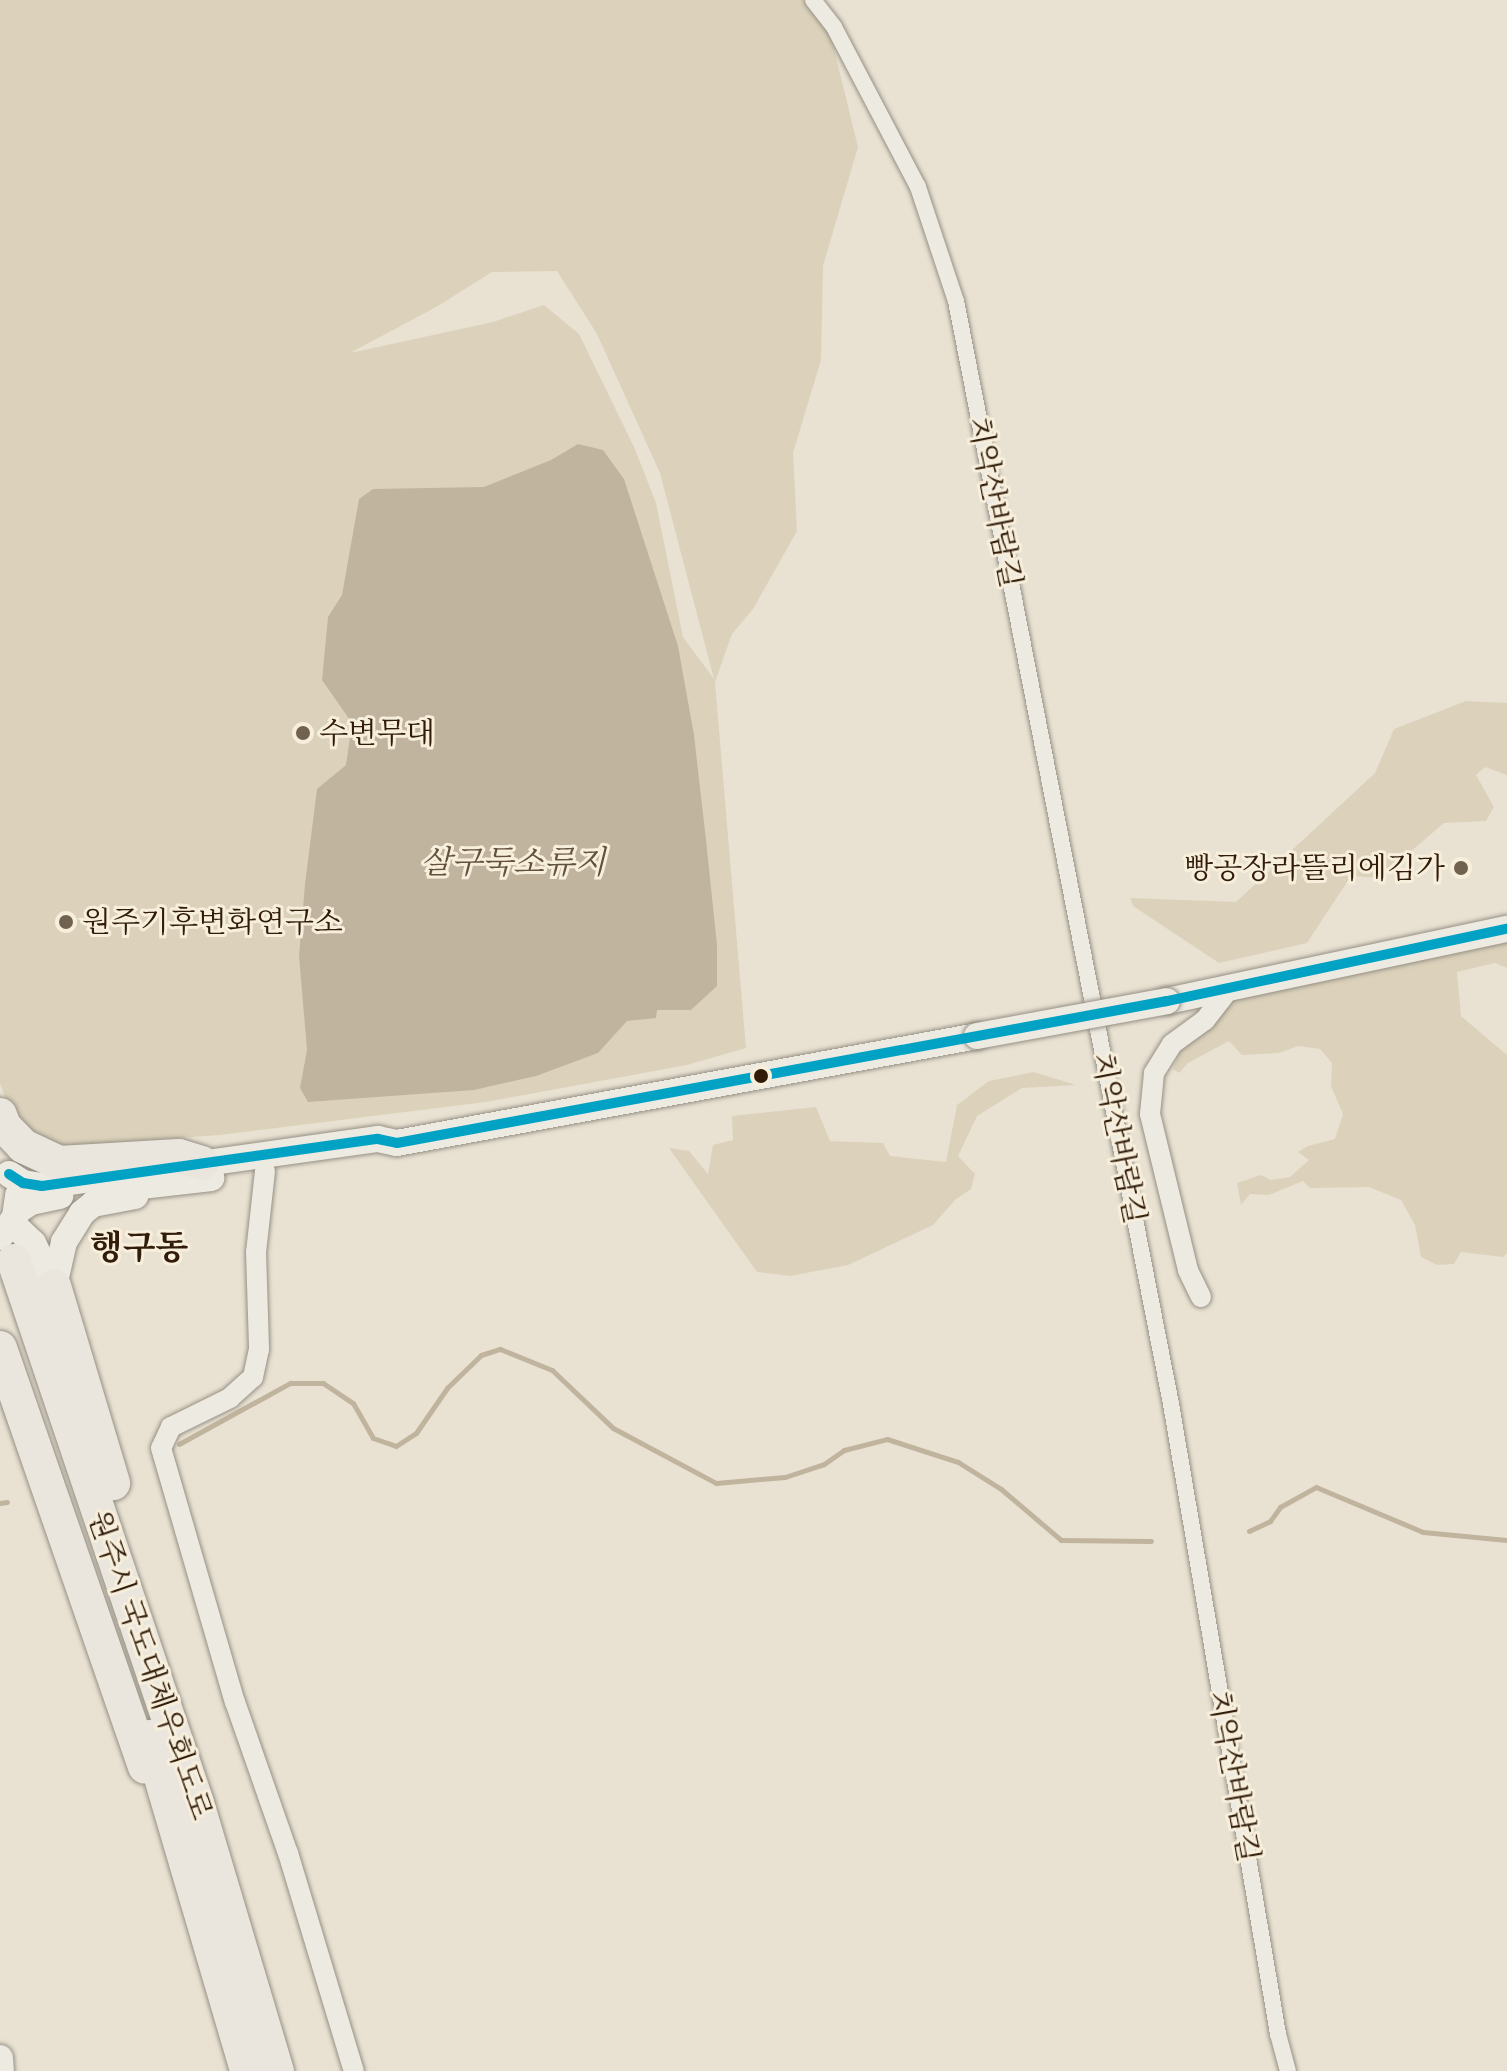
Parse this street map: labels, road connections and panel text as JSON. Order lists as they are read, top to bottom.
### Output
{
  "streets": {
    "highway": ["원주시 국도대체우회도로"],
    "street": ["치악산바람길"]
  },
  "districts": ["행구동"],
  "water": ["살구둑소류지"],
  "places": ["수변무대", "빵공장라뜰리에김가", "원주기후변화연구소"]
}
